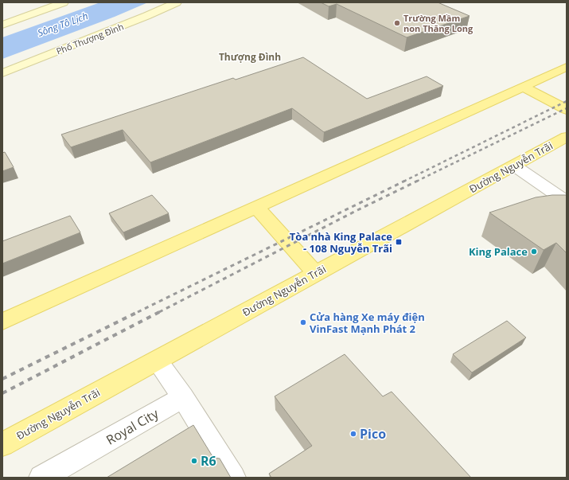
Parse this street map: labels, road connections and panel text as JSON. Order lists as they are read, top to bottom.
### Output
{
  "streets": {
    "main road": ["Phố Thượng Đình", "Đường Nguyễn Trãi"],
    "street": ["Royal City"]
  },
  "districts": ["Thượng Đình"],
  "water": ["Sông Tô Lịch"],
  "places": {
    "other": [
      "Trường Mầm non Thăng Long",
      "King Palace",
      "Cửa hàng Xe máy điện VinFast Mạnh Phát 2",
      "Pico",
      "R6"
    ],
    "transit": ["Tòa nhà King Palace - 108 Nguyễn Trãi"]
  }
}
